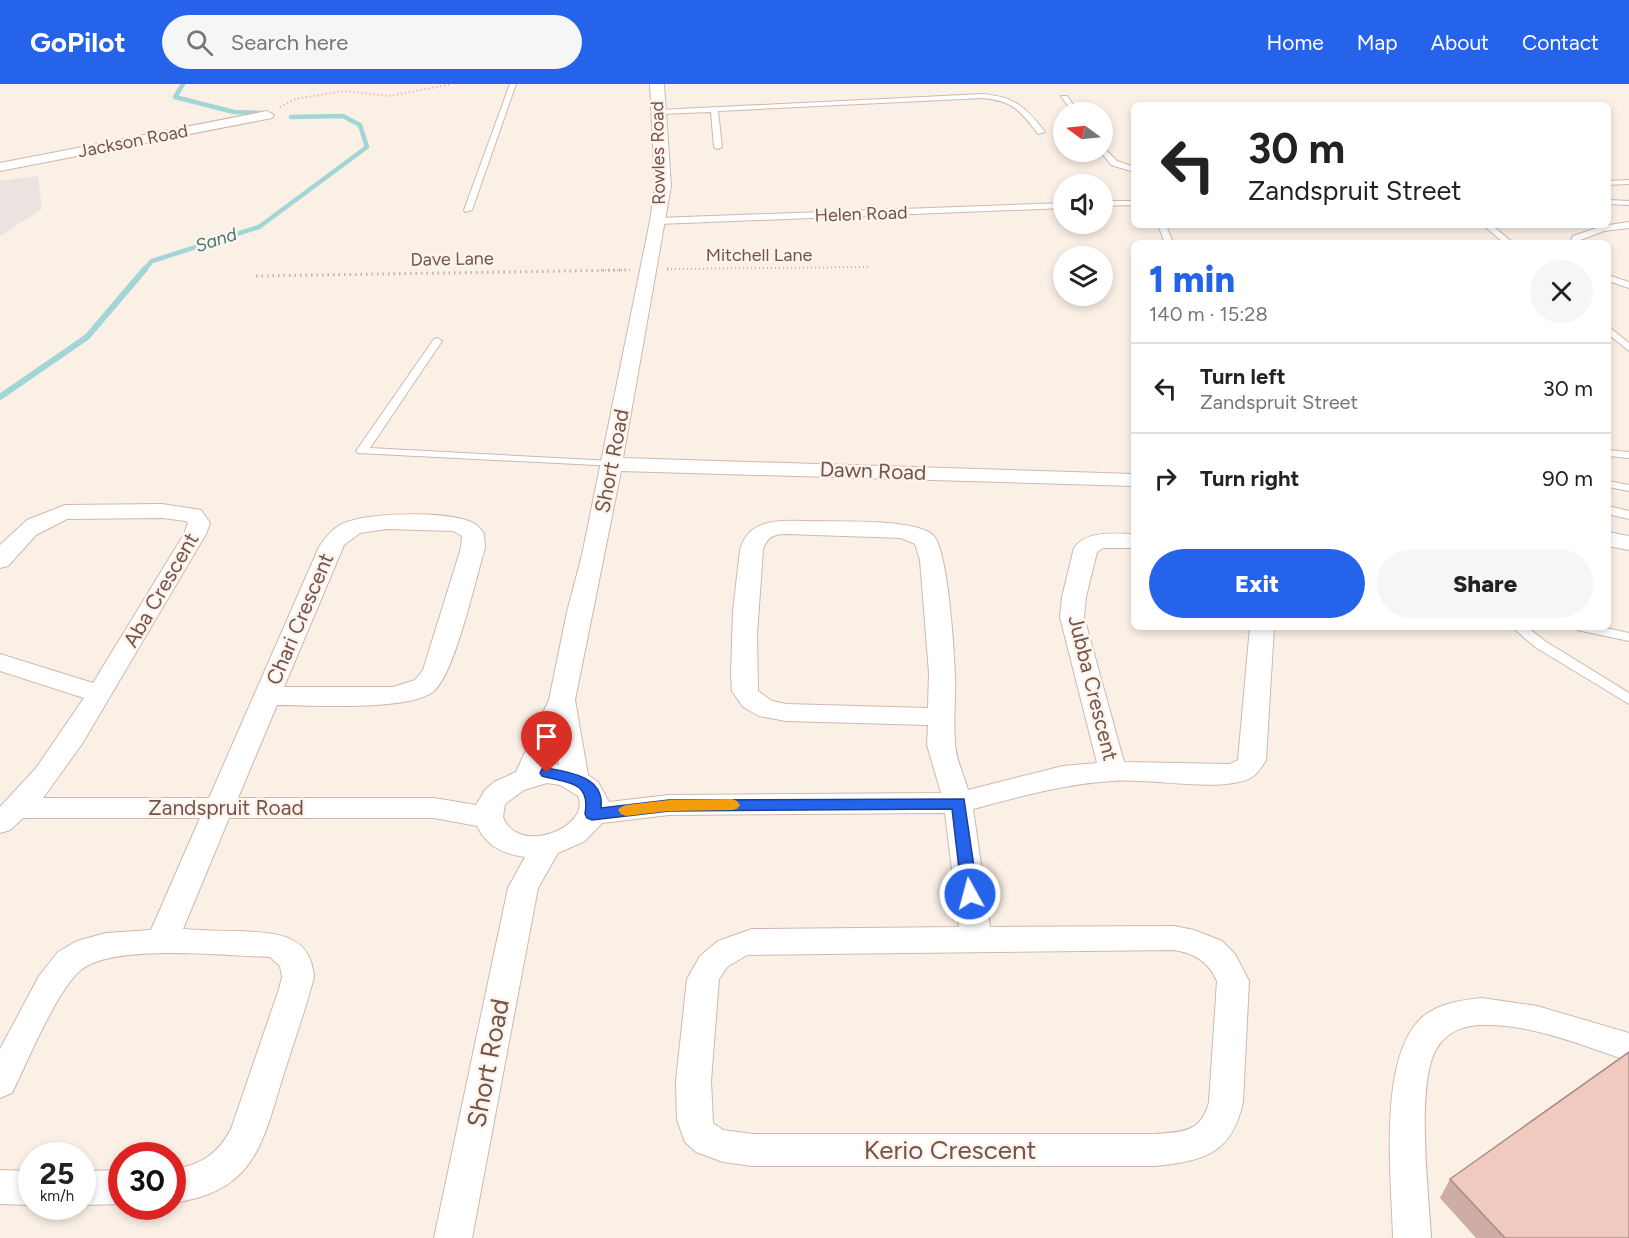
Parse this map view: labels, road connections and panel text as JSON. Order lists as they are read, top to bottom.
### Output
{
  "streets": {
    "street": [
      "Jackson Road",
      "Rowles Road",
      "Short Road",
      "Dawn Road",
      "Aba Crescent",
      "Chari Crescent",
      "Jubba Crescent",
      "Zandspruit Road",
      "Kerio Crescent"
    ],
    "lane": ["Helen Road"],
    "path": ["Mitchell Lane", "Dave Lane"]
  },
  "crossings": [
    ["Rowles Road", "Helen Road"],
    ["Rowles Road", "Short Road"],
    ["Helen Road", "Short Road"],
    ["Mitchell Lane", "Dave Lane"],
    ["Mitchell Lane", "Short Road"],
    ["Dave Lane", "Short Road"],
    ["Short Road", "Dawn Road"],
    ["Short Road", "Jubba Crescent"],
    ["Short Road", "Zandspruit Road"],
    ["Aba Crescent", "Zandspruit Road"],
    ["Chari Crescent", "Zandspruit Road"],
    ["Jubba Crescent", "Zandspruit Road"]
  ],
  "water": ["Sand"],
  "north": "left",
  "page": {
    "header": "GoPilot",
    "search": "Search here",
    "nav": [
      "Home",
      "Map",
      "About",
      "Contact"
    ],
    "turn": ["30 m", "Zandspruit Street"],
    "heading": ["1 min", "140 m · 15:28"],
    "list": [
      {
        "name": "Turn left",
        "note": "Zandspruit Street",
        "value": "30 m"
      },
      {
        "name": "Turn right",
        "value": "90 m"
      }
    ],
    "buttons": ["Exit", "Share"],
    "speed": "25 km/h",
    "limit": "30"
  }
}
